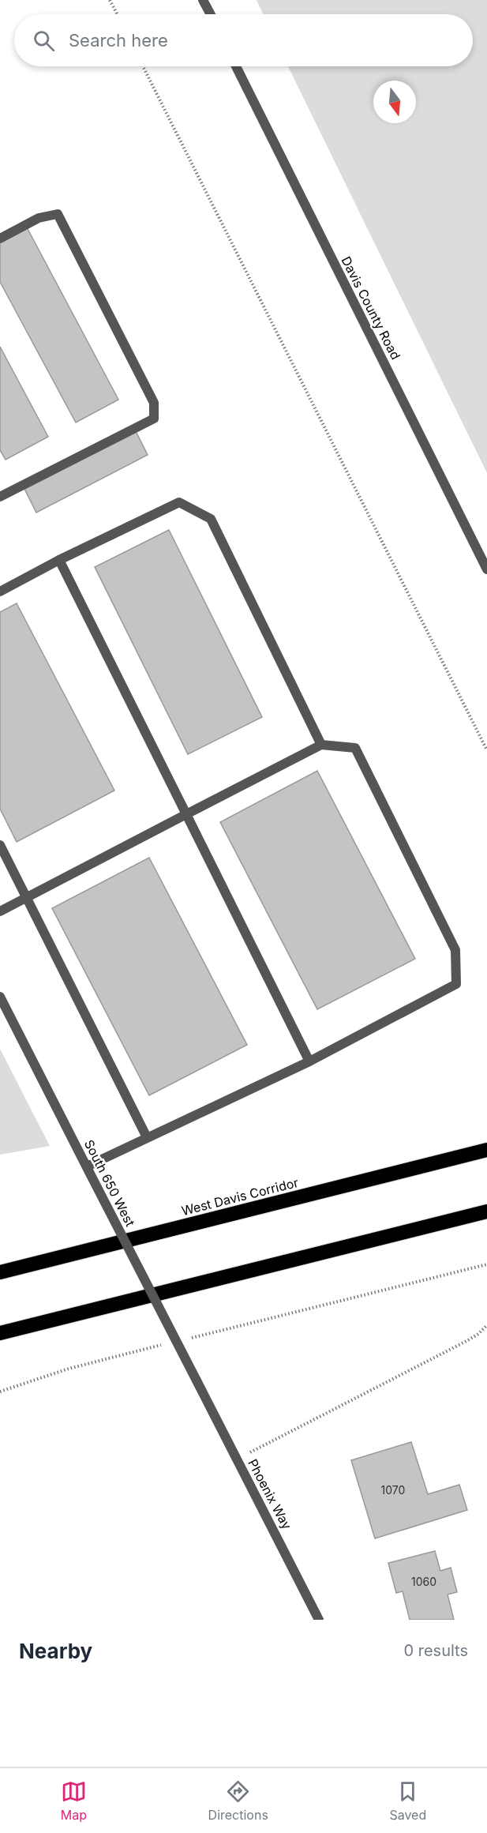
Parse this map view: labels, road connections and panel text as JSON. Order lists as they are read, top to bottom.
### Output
{
  "streets": {
    "highway": ["West Davis Corridor"],
    "street": ["Davis County Road", "South 650 West", "Phoenix Way"]
  },
  "crossings": [
    ["South 650 West", "Phoenix Way"]
  ],
  "house_numbers": ["1070", "1060"],
  "north": "bottom",
  "page": {
    "search": "Search here",
    "heading": ["Nearby", "0 results"],
    "nav": ["Map", "Directions", "Saved"]
  }
}
